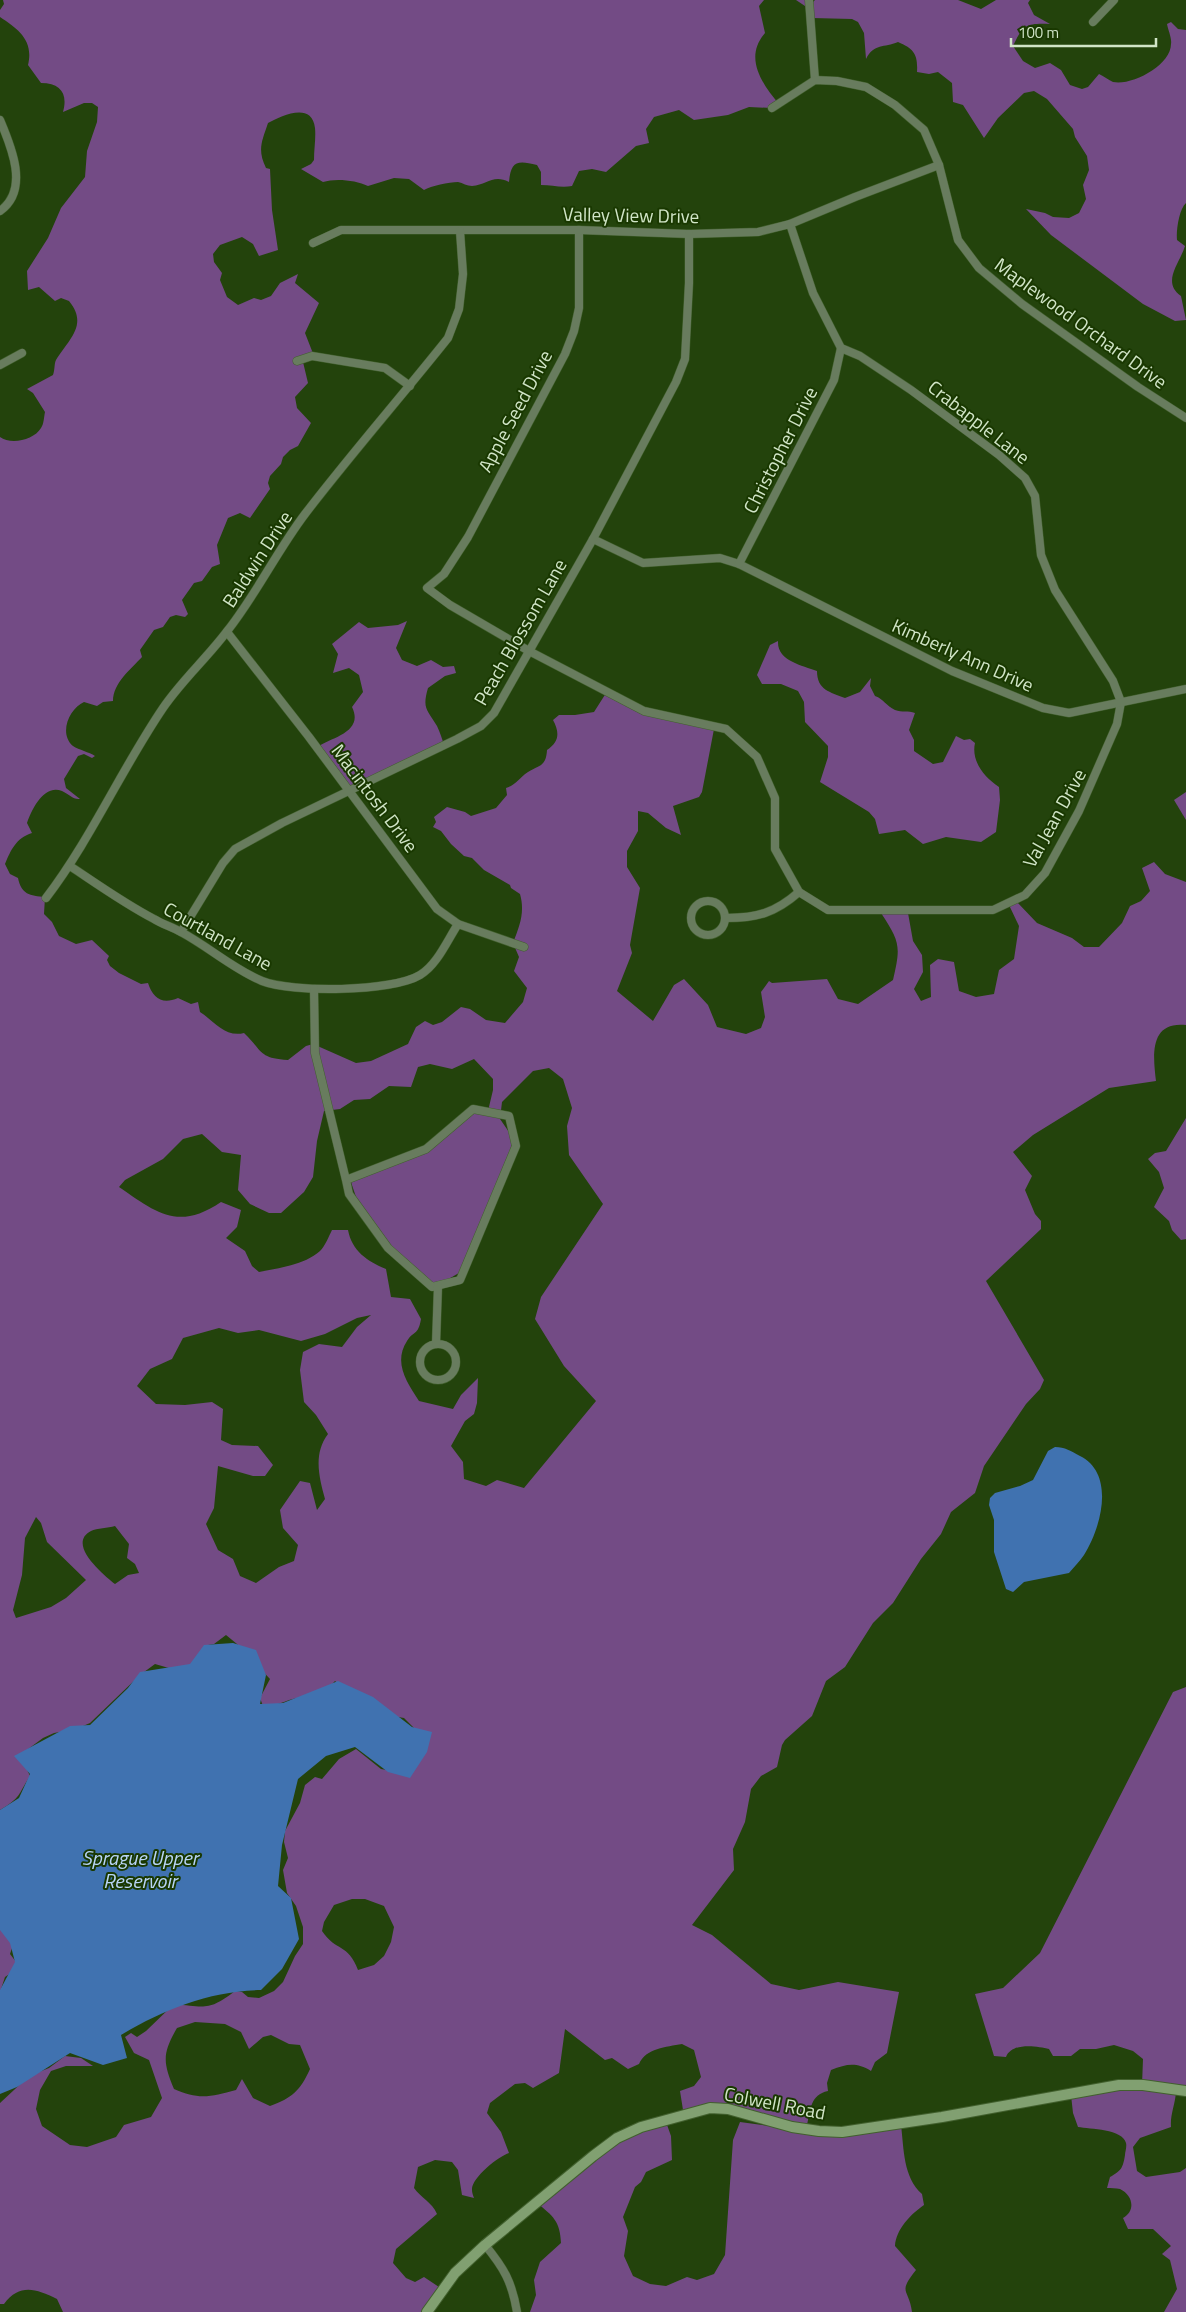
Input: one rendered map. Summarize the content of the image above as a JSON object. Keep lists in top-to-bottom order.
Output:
{
  "streets": {
    "street": [
      "Valley View Drive",
      "Maplewood Orchard Drive",
      "Apple Seed Drive",
      "Crabapple Lane",
      "Christopher Drive",
      "Baldwin Drive",
      "Peach Blossom Lane",
      "Kimberly Ann Drive",
      "Macintosh Drive",
      "Val Jean Drive",
      "Courtland Lane",
      "Colwell Road"
    ]
  },
  "crossings": [
    ["Valley View Drive", "Maplewood Orchard Drive"],
    ["Valley View Drive", "Apple Seed Drive"],
    ["Valley View Drive", "Baldwin Drive"],
    ["Valley View Drive", "Peach Blossom Lane"],
    ["Apple Seed Drive", "Val Jean Drive"],
    ["Crabapple Lane", "Christopher Drive"],
    ["Crabapple Lane", "Kimberly Ann Drive"],
    ["Crabapple Lane", "Val Jean Drive"],
    ["Christopher Drive", "Kimberly Ann Drive"],
    ["Baldwin Drive", "Macintosh Drive"],
    ["Baldwin Drive", "Courtland Lane"],
    ["Peach Blossom Lane", "Kimberly Ann Drive"],
    ["Peach Blossom Lane", "Macintosh Drive"],
    ["Peach Blossom Lane", "Val Jean Drive"],
    ["Peach Blossom Lane", "Courtland Lane"],
    ["Kimberly Ann Drive", "Val Jean Drive"],
    ["Macintosh Drive", "Courtland Lane"]
  ],
  "water": ["Sprague Upper Reservoir"],
  "scale_bar": "100 m"
}
